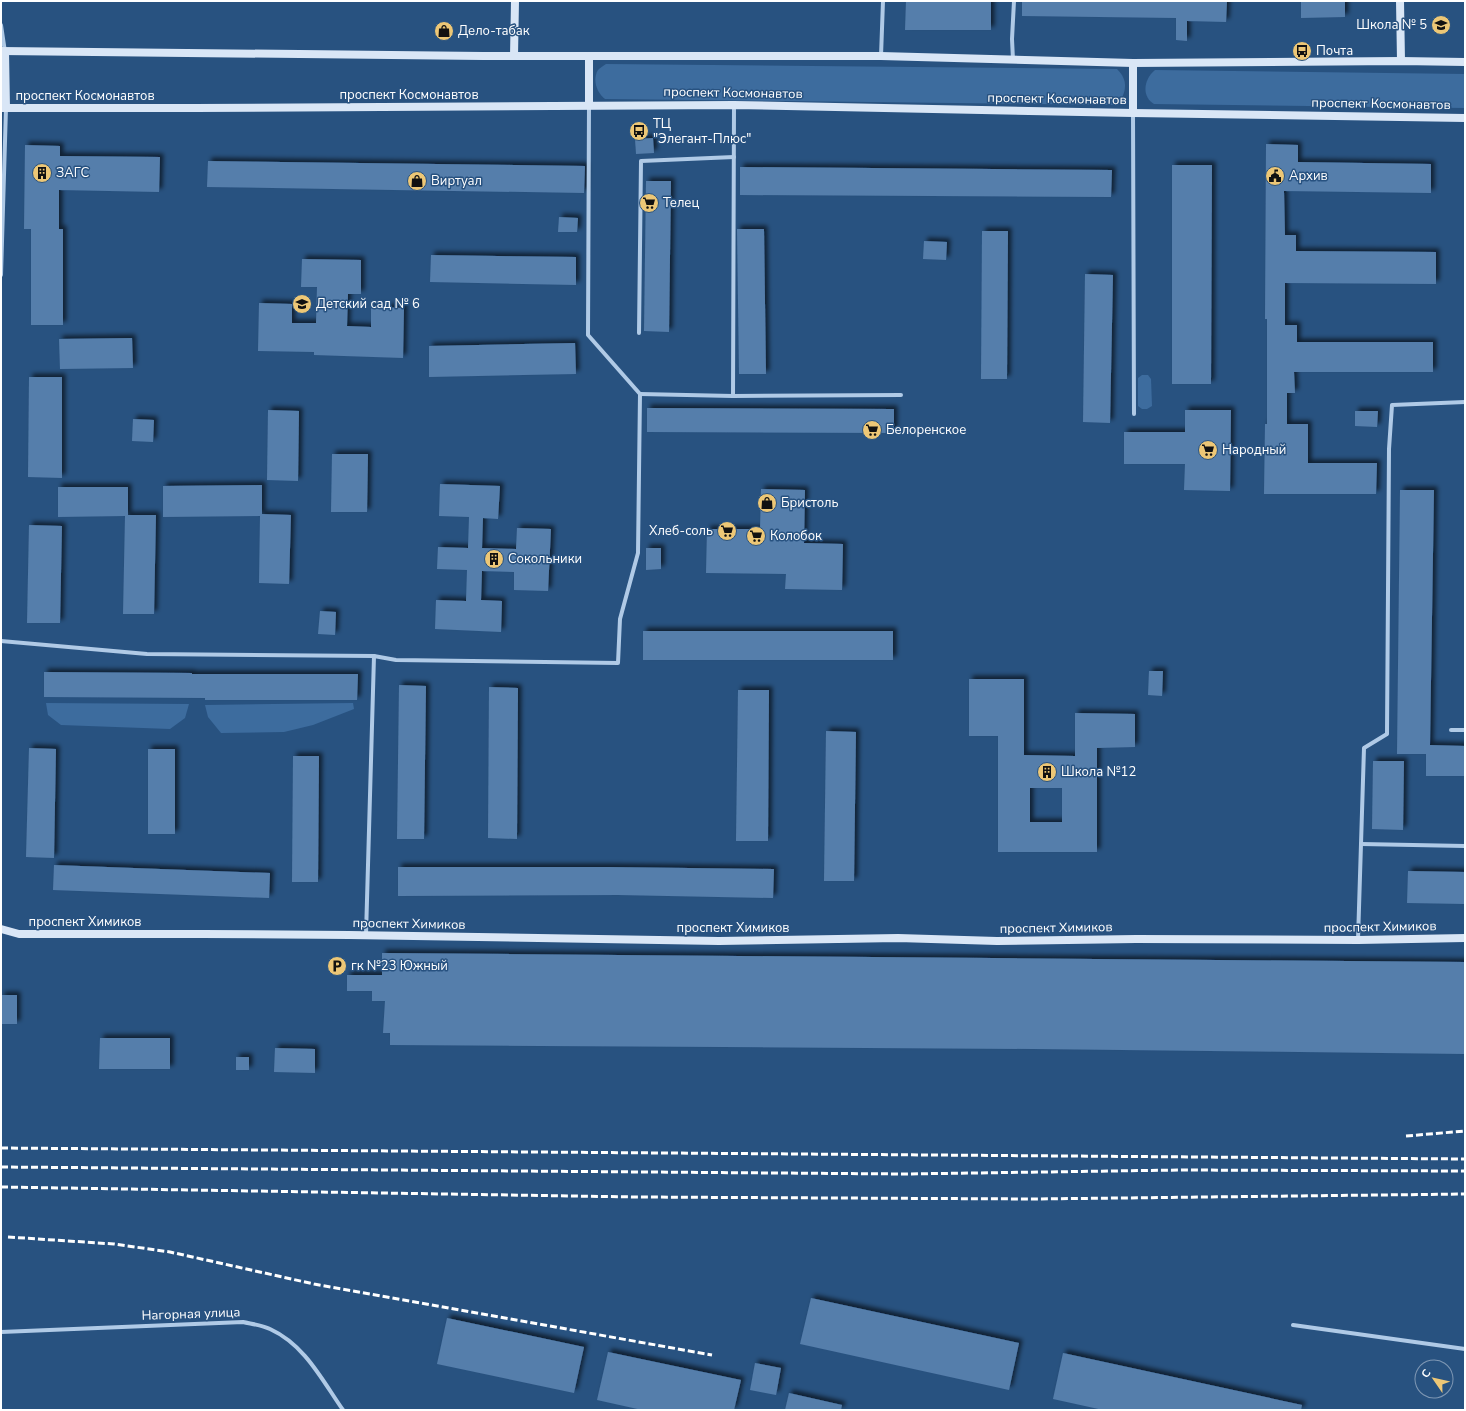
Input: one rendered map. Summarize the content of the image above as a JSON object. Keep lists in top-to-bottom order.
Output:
{
  "streets": {
    "main road": ["проспект Космонавтов", "проспект Химиков"],
    "street": ["Нагорная улица"]
  },
  "places": {
    "school or university": ["Школа № 5", "Детский сад № 6"],
    "shop": ["Дело-табак", "Виртуал", "Бристоль"],
    "bus stop": ["Почта", "ТЦ \"Элегант-Плюс\""],
    "building": ["ЗАГС", "Сокольники", "Школа №12"],
    "public building": ["Архив"],
    "supermarket": [
      "Телец",
      "Белоренское",
      "Народный",
      "Хлеб-соль",
      "Колобок"
    ],
    "parking": ["гк №23 Южный"]
  },
  "north": "top left"
}
